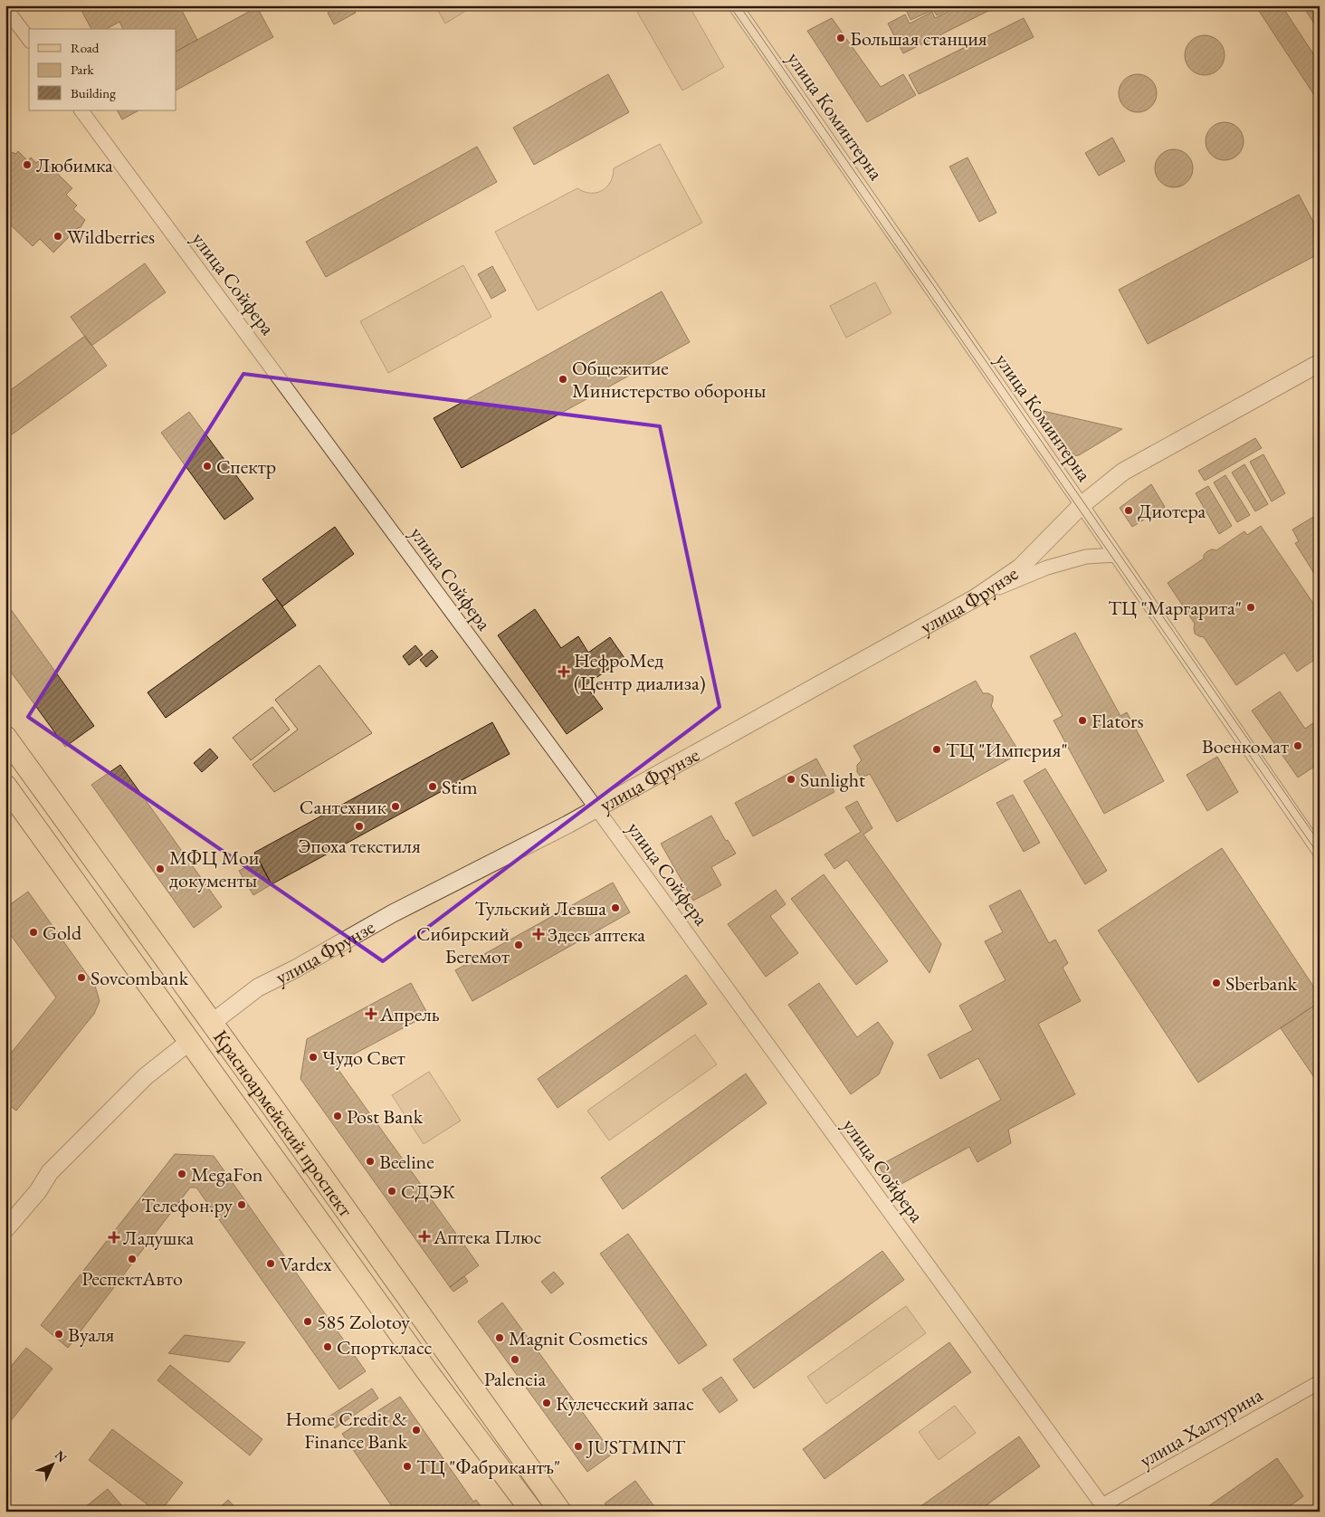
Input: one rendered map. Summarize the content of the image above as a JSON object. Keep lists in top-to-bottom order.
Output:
{
  "streets": {
    "main road": ["улица Фрунзе", "Красноармейский проспект"],
    "street": ["улица Коминтерна", "улица Сойфера", "улица Халтурина"]
  },
  "crossings": [
    ["улица Коминтерна", "улица Фрунзе"],
    ["улица Сойфера", "улица Фрунзе"],
    ["улица Сойфера", "улица Халтурина"],
    ["улица Фрунзе", "Красноармейский проспект"]
  ],
  "places": {
    "other": [
      "Большая станция",
      "Любимка",
      "Wildberries",
      "Общежитие Министерство обороны",
      "Спектр",
      "Диотера",
      "ТЦ \"Маргарита\"",
      "Flators",
      "Военкомат",
      "ТЦ \"Империя\"",
      "Sunlight",
      "Stim",
      "Сантехник",
      "Эпоха текстиля",
      "МФЦ Мои документы",
      "Тульский Левша",
      "Gold",
      "Сибирский Бегемот",
      "Sovcombank",
      "Sberbank",
      "Чудо Cвет",
      "Post Bank",
      "Beeline",
      "MegaFon",
      "СДЭК",
      "Телефон.ру",
      "РеспектАвто",
      "Vardex",
      "585 Zolotoy",
      "Вуаля",
      "Magnit Cosmetics",
      "Спорткласс",
      "Palencia",
      "Кулеческий запас",
      "Home Credit & Finance Bank",
      "JUSTMINT",
      "ТЦ \"Фабрикантъ\""
    ],
    "health": [
      "НефроМед (Центр диализа)",
      "Здесь аптека",
      "Апрель",
      "Аптека Плюс",
      "Ладушка"
    ]
  },
  "legend": ["Road", "Park", "Building"],
  "north": "top right"
}
